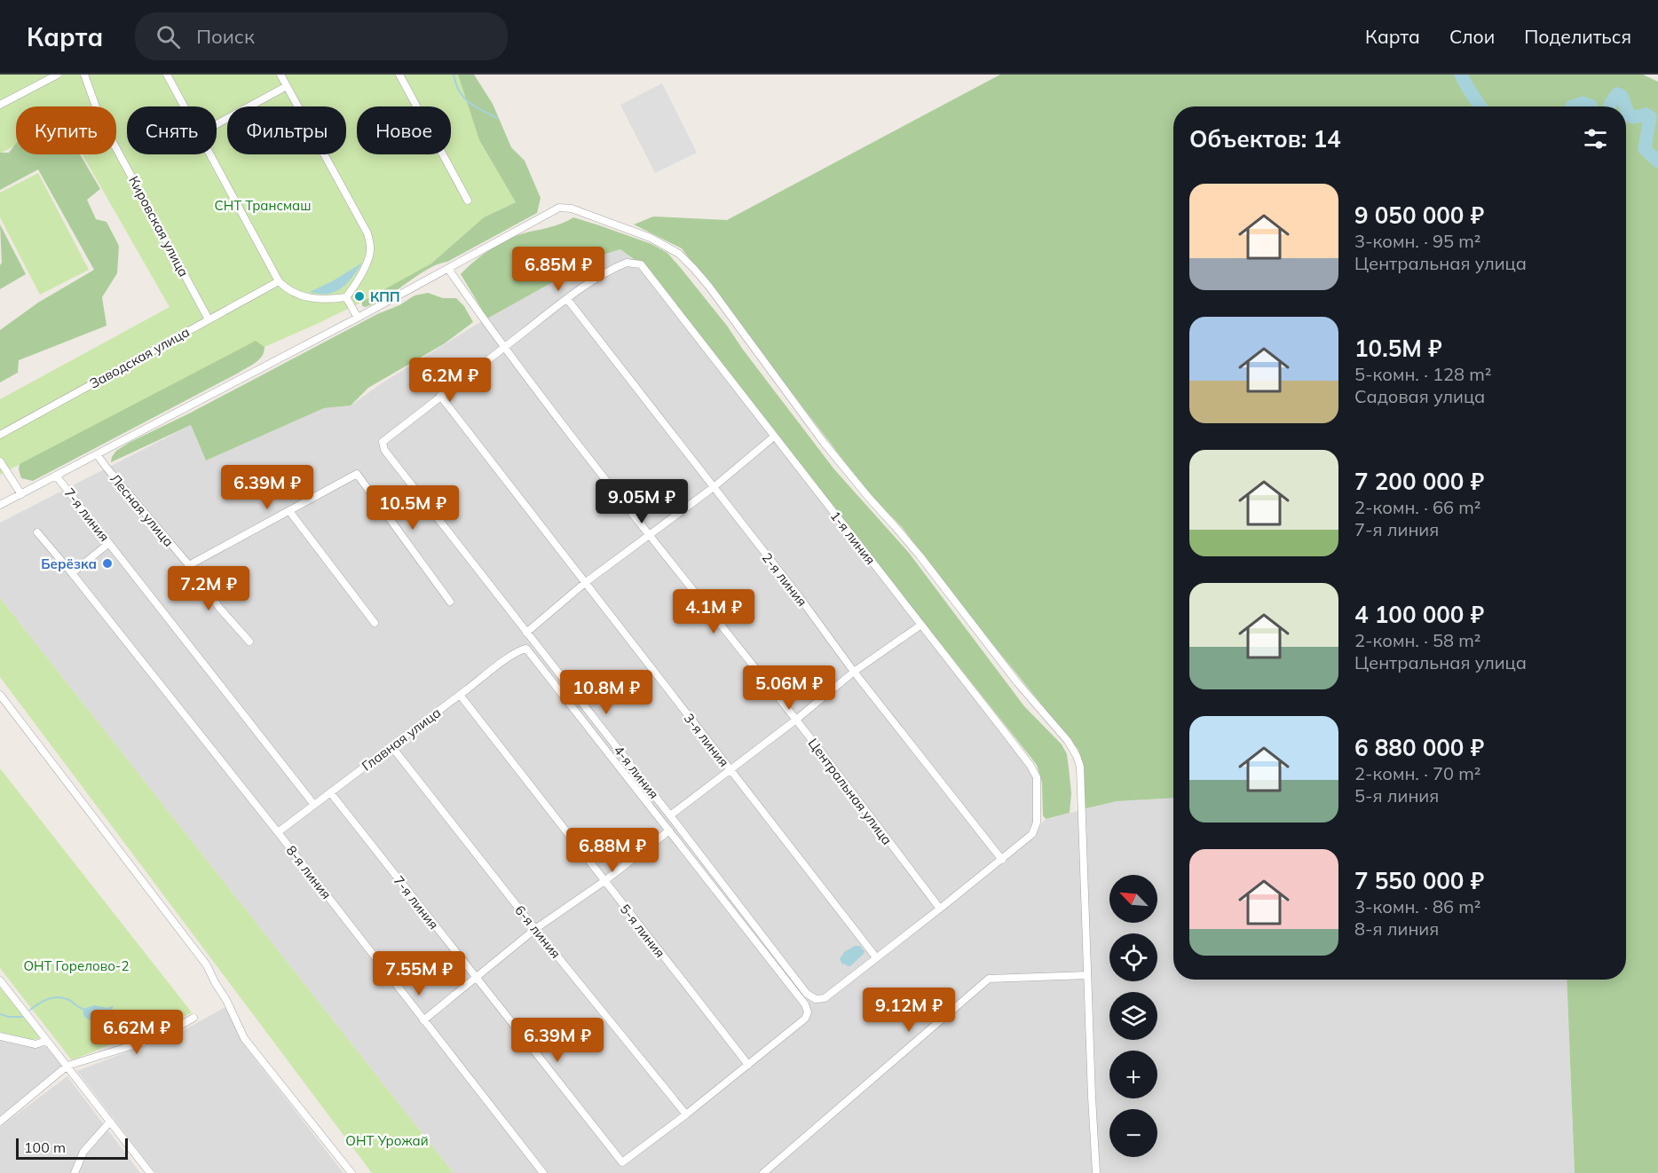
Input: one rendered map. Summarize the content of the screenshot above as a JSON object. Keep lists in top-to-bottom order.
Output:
{
  "streets": {
    "street": [
      "Кировская улица",
      "Заводская улица",
      "Лесная улица",
      "7-я линия",
      "1-я линия",
      "2-я линия",
      "Главная улица",
      "3-я линия",
      "4-я линия",
      "Центральная улица",
      "8-я линия",
      "5-я линия",
      "6-я линия"
    ]
  },
  "crossings": [
    ["Кировская улица", "Заводская улица"],
    ["7-я линия", "Главная улица"],
    ["7-я линия", "6-я линия"],
    ["1-я линия", "2-я линия"],
    ["Главная улица", "8-я линия"],
    ["Главная улица", "5-я линия"],
    ["Главная улица", "6-я линия"],
    ["3-я линия", "4-я линия"]
  ],
  "parks": ["СНТ Трансмаш", "ОНТ Горелово-2", "ОНТ Урожай"],
  "places": ["КПП", "Берёзка"],
  "scale_bar": "100 m",
  "north": "top left",
  "page": {
    "header": "Карта",
    "search": "Поиск",
    "nav": ["Карта", "Слои", "Поделиться"],
    "chip": [
      "Купить",
      "Снять",
      "Фильтры",
      "Новое"
    ],
    "heading": "Объектов: 14",
    "list": [
      {
        "name": "9 050 000 ₽",
        "note": "3-комн. · 95 m² · Центральная улица"
      },
      {
        "name": "10.5M ₽",
        "note": "5-комн. · 128 m² · Садовая улица"
      },
      {
        "name": "7 200 000 ₽",
        "note": "2-комн. · 66 m² · 7-я линия"
      },
      {
        "name": "4 100 000 ₽",
        "note": "2-комн. · 58 m² · Центральная улица"
      },
      {
        "name": "6 880 000 ₽",
        "note": "2-комн. · 70 m² · 5-я линия"
      },
      {
        "name": "7 550 000 ₽",
        "note": "3-комн. · 86 m² · 8-я линия"
      }
    ],
    "price": [
      "6.85M ₽",
      "6.2M ₽",
      "6.39M ₽",
      "9.05M ₽",
      "10.5M ₽",
      "7.2M ₽",
      "4.1M ₽",
      "5.06M ₽",
      "10.8M ₽",
      "6.88M ₽",
      "7.55M ₽",
      "9.12M ₽",
      "6.62M ₽",
      "6.39M ₽"
    ],
    "map_buttons": ["+", "−"],
    "scale": "100 m"
  }
}
